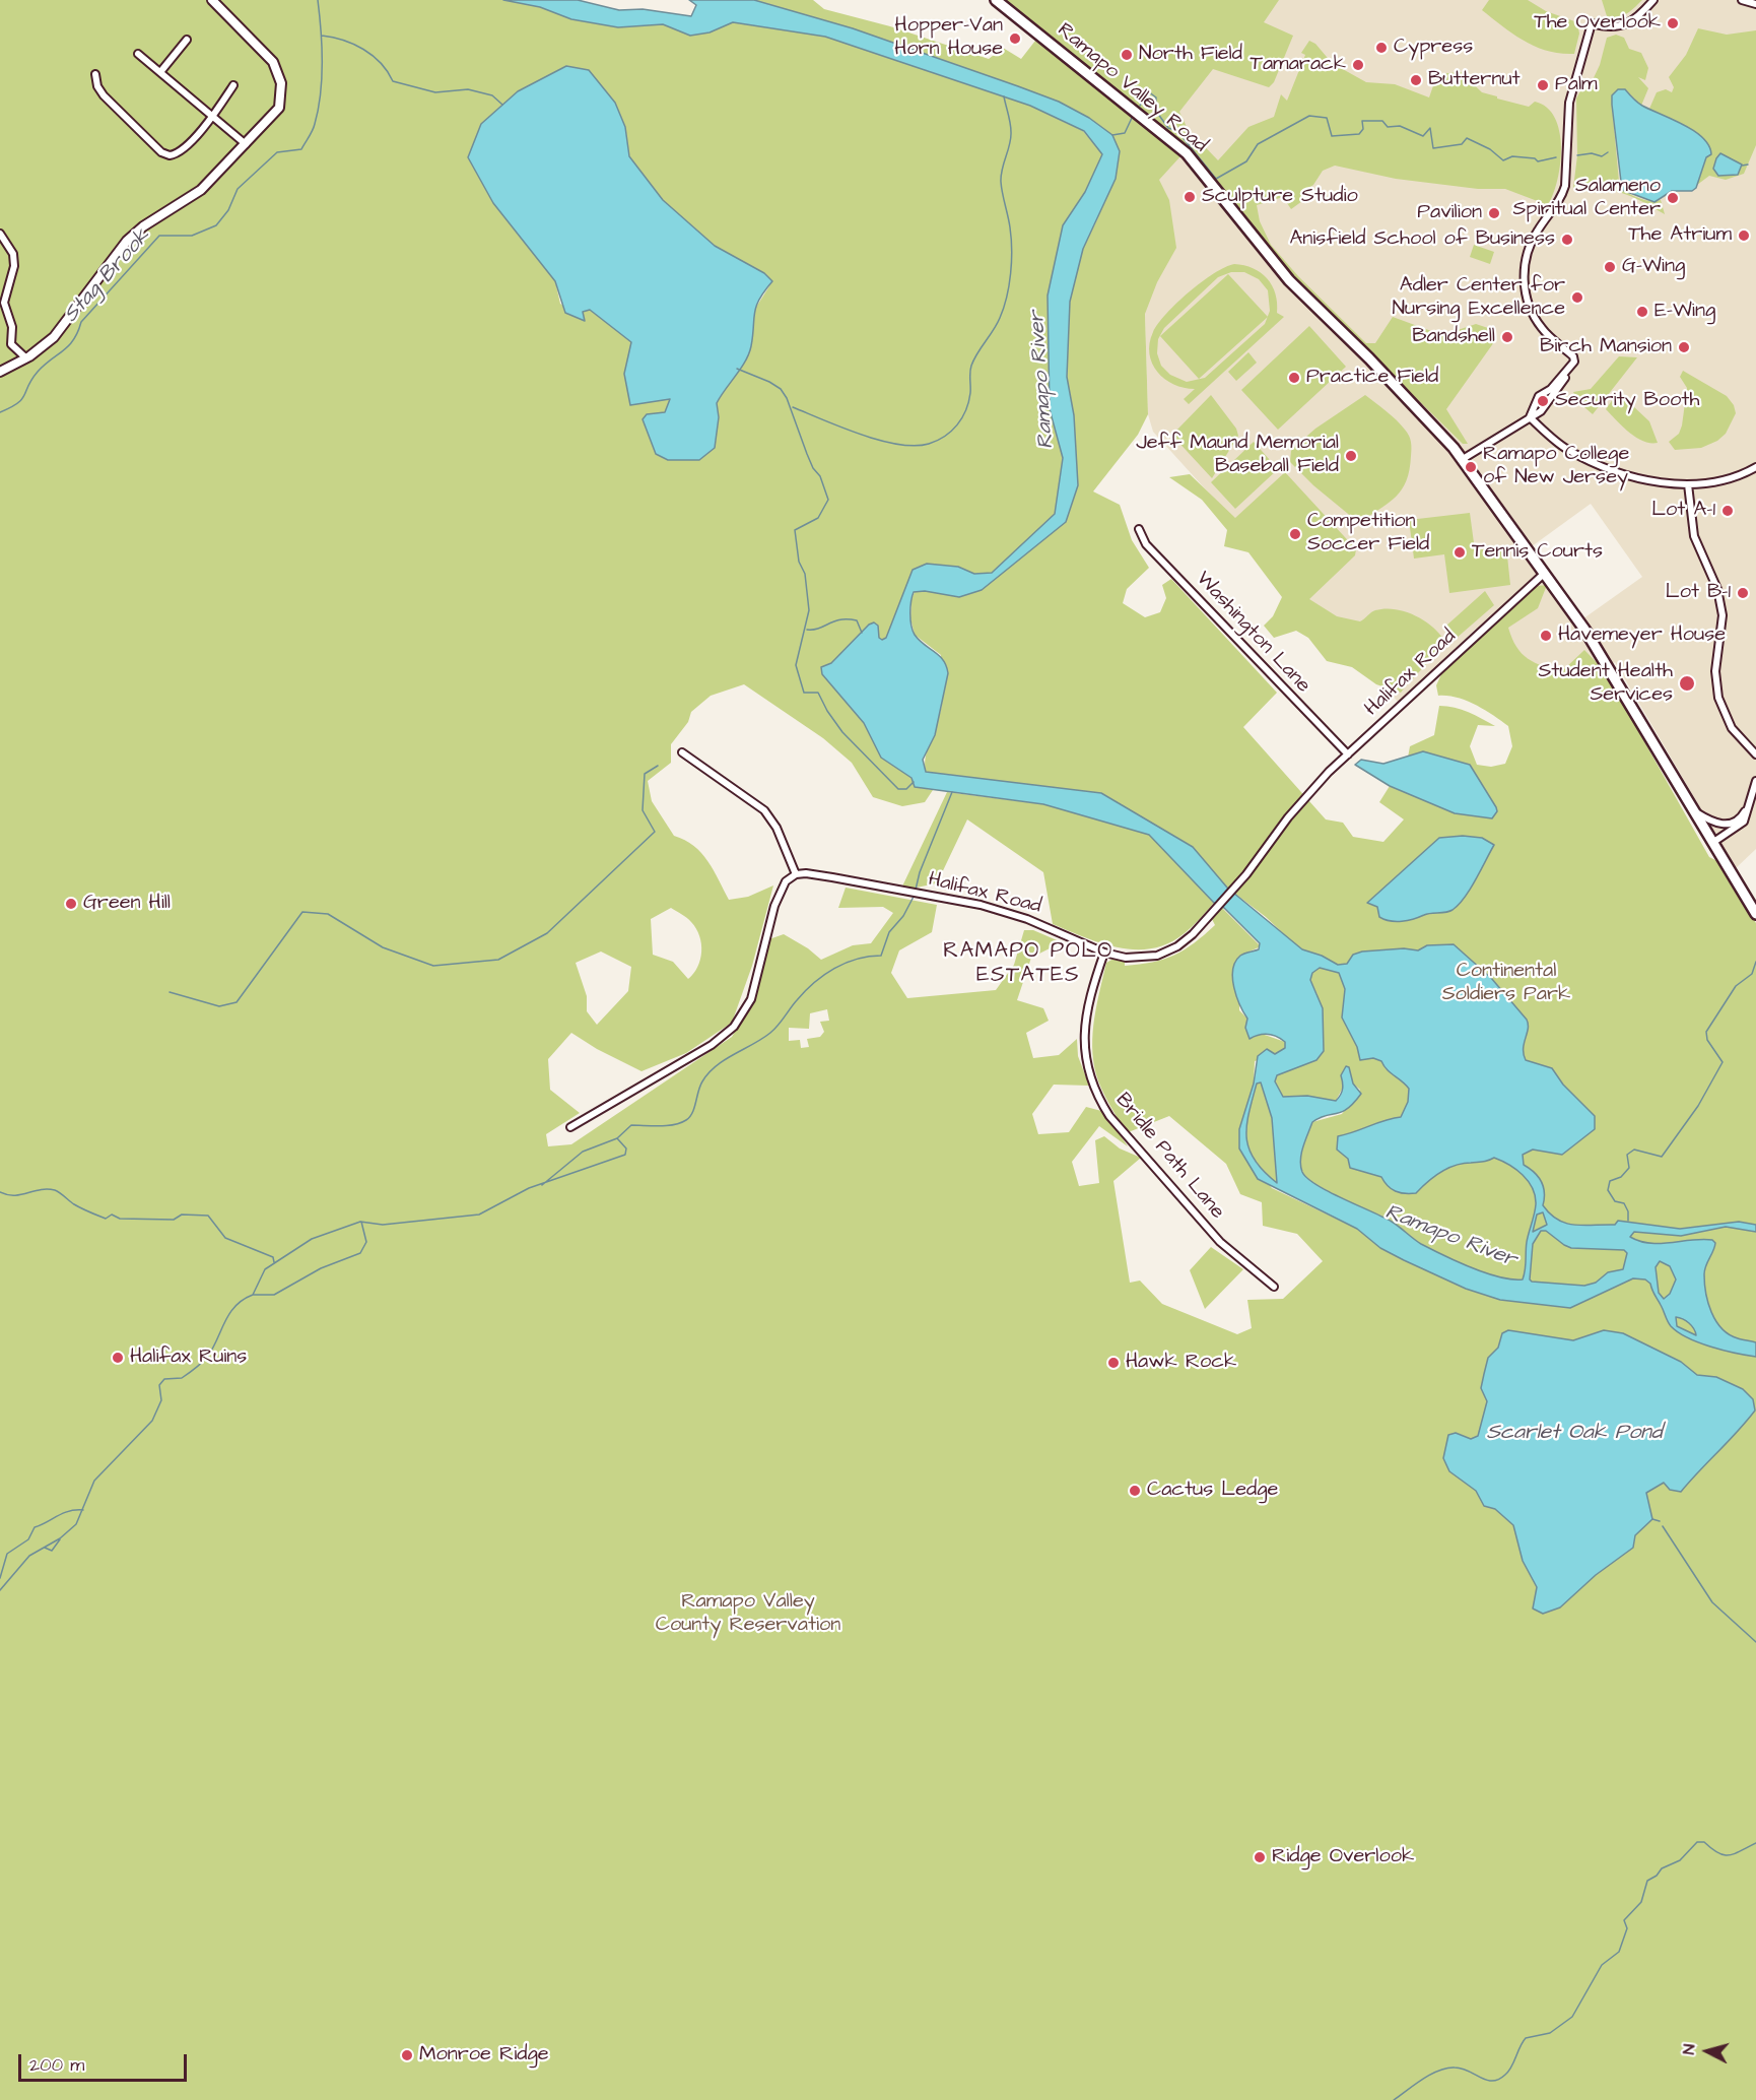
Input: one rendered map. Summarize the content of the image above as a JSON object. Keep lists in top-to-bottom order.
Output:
{
  "streets": {
    "main road": ["Ramapo Valley Road"],
    "street": ["Washington Lane", "Halifax Road", "Bridle Path Lane"]
  },
  "crossings": [
    ["Ramapo Valley Road", "Halifax Road"],
    ["Washington Lane", "Halifax Road"],
    ["Halifax Road", "Bridle Path Lane"]
  ],
  "districts": ["RAMAPO POLO ESTATES"],
  "water": ["Stag Brook", "Ramapo River", "Scarlet Oak Pond"],
  "parks": ["Continental Soldiers Park", "Ramapo Valley County Reservation"],
  "places": [
    "The Overlook",
    "Hopper–Van Horn House",
    "Cypress",
    "North Field",
    "Tamarack",
    "Butternut",
    "Palm",
    "Sculpture Studio",
    "Salameno Spiritual Center",
    "Pavilion",
    "The Atrium",
    "Anisfield School of Business",
    "G-Wing",
    "Adler Center for Nursing Excellence",
    "E-Wing",
    "Bandshell",
    "Birch Mansion",
    "Practice Field",
    "Security Booth",
    "Jeff Maund Memorial Baseball Field",
    "Ramapo College of New Jersey",
    "Lot A-1",
    "Competition Soccer Field",
    "Tennis Courts",
    "Lot B-1",
    "Havemeyer House",
    "Student Health Services",
    "Green Hill",
    "Halifax Ruins",
    "Hawk Rock",
    "Cactus Ledge",
    "Ridge Overlook",
    "Monroe Ridge"
  ],
  "scale_bar": "200 m",
  "north": "left"
}
